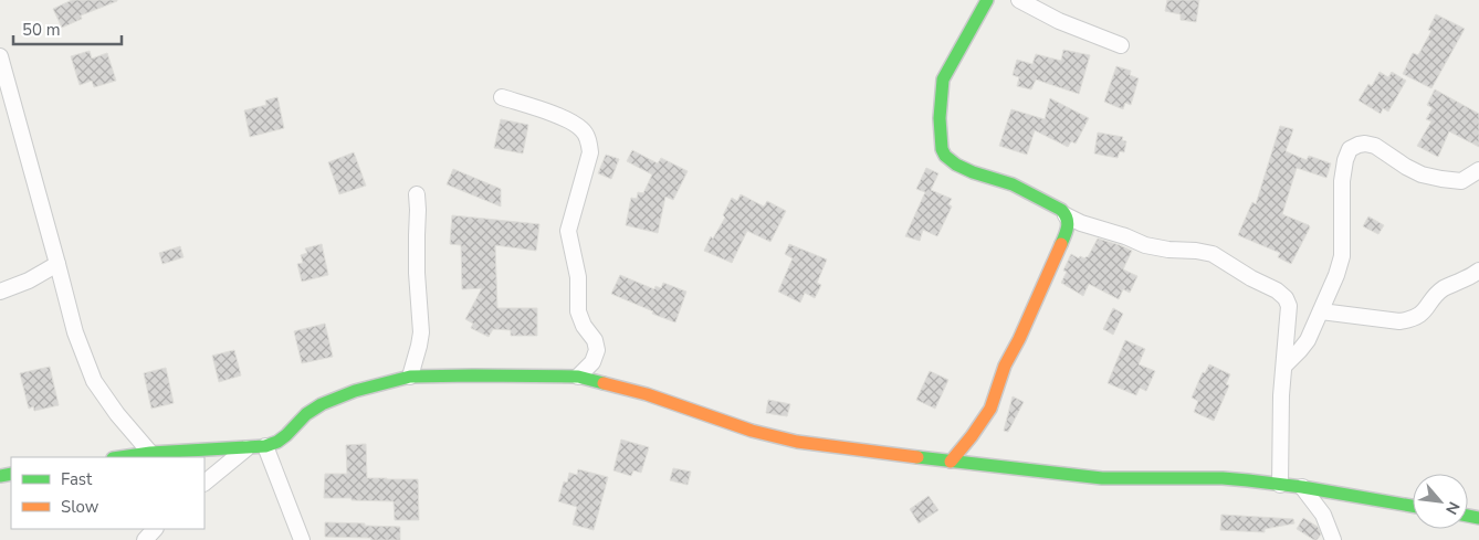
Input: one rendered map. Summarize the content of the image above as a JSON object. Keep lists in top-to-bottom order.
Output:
{
  "legend": ["Fast", "Slow"],
  "scale_bar": "50 m",
  "north": "bottom right"
}
